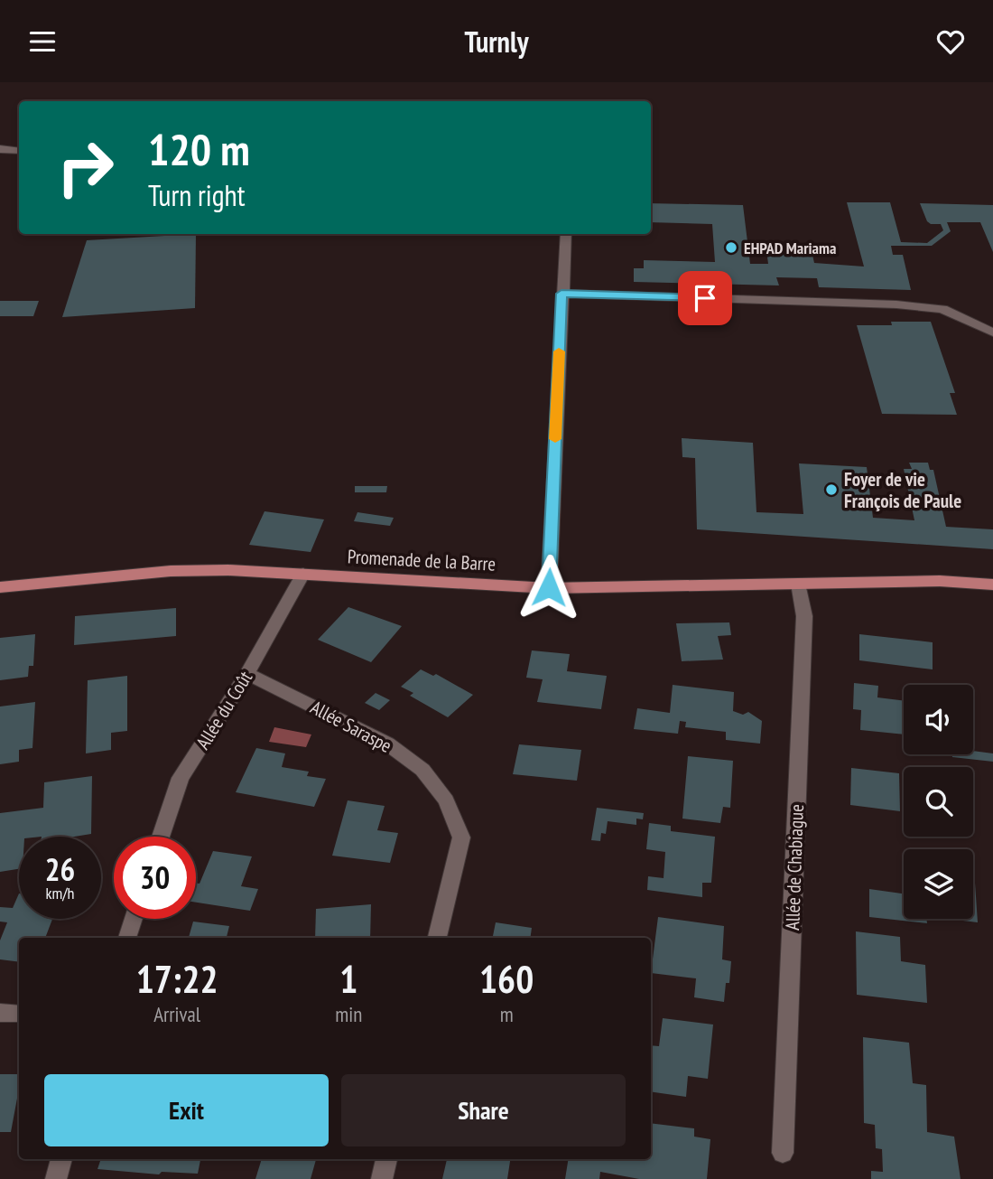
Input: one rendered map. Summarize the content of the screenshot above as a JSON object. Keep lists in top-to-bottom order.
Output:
{
  "streets": {
    "main road": ["Promenade de la Barre"],
    "street": ["Allée du Coût", "Allée Saraspe", "Allée de Chabiague"]
  },
  "crossings": [
    ["Promenade de la Barre", "Allée du Coût"],
    ["Promenade de la Barre", "Allée de Chabiague"],
    ["Allée du Coût", "Allée Saraspe"]
  ],
  "places": ["EHPAD Mariama", "Foyer de vie François de Paule"],
  "page": {
    "header": "Turnly",
    "turn": ["120 m", "Turn right"],
    "speed": "26 km/h",
    "limit": "30",
    "eta": [
      "17:22",
      "Arrival",
      "1",
      "min",
      "160",
      "m"
    ],
    "buttons": ["Exit", "Share"]
  }
}
